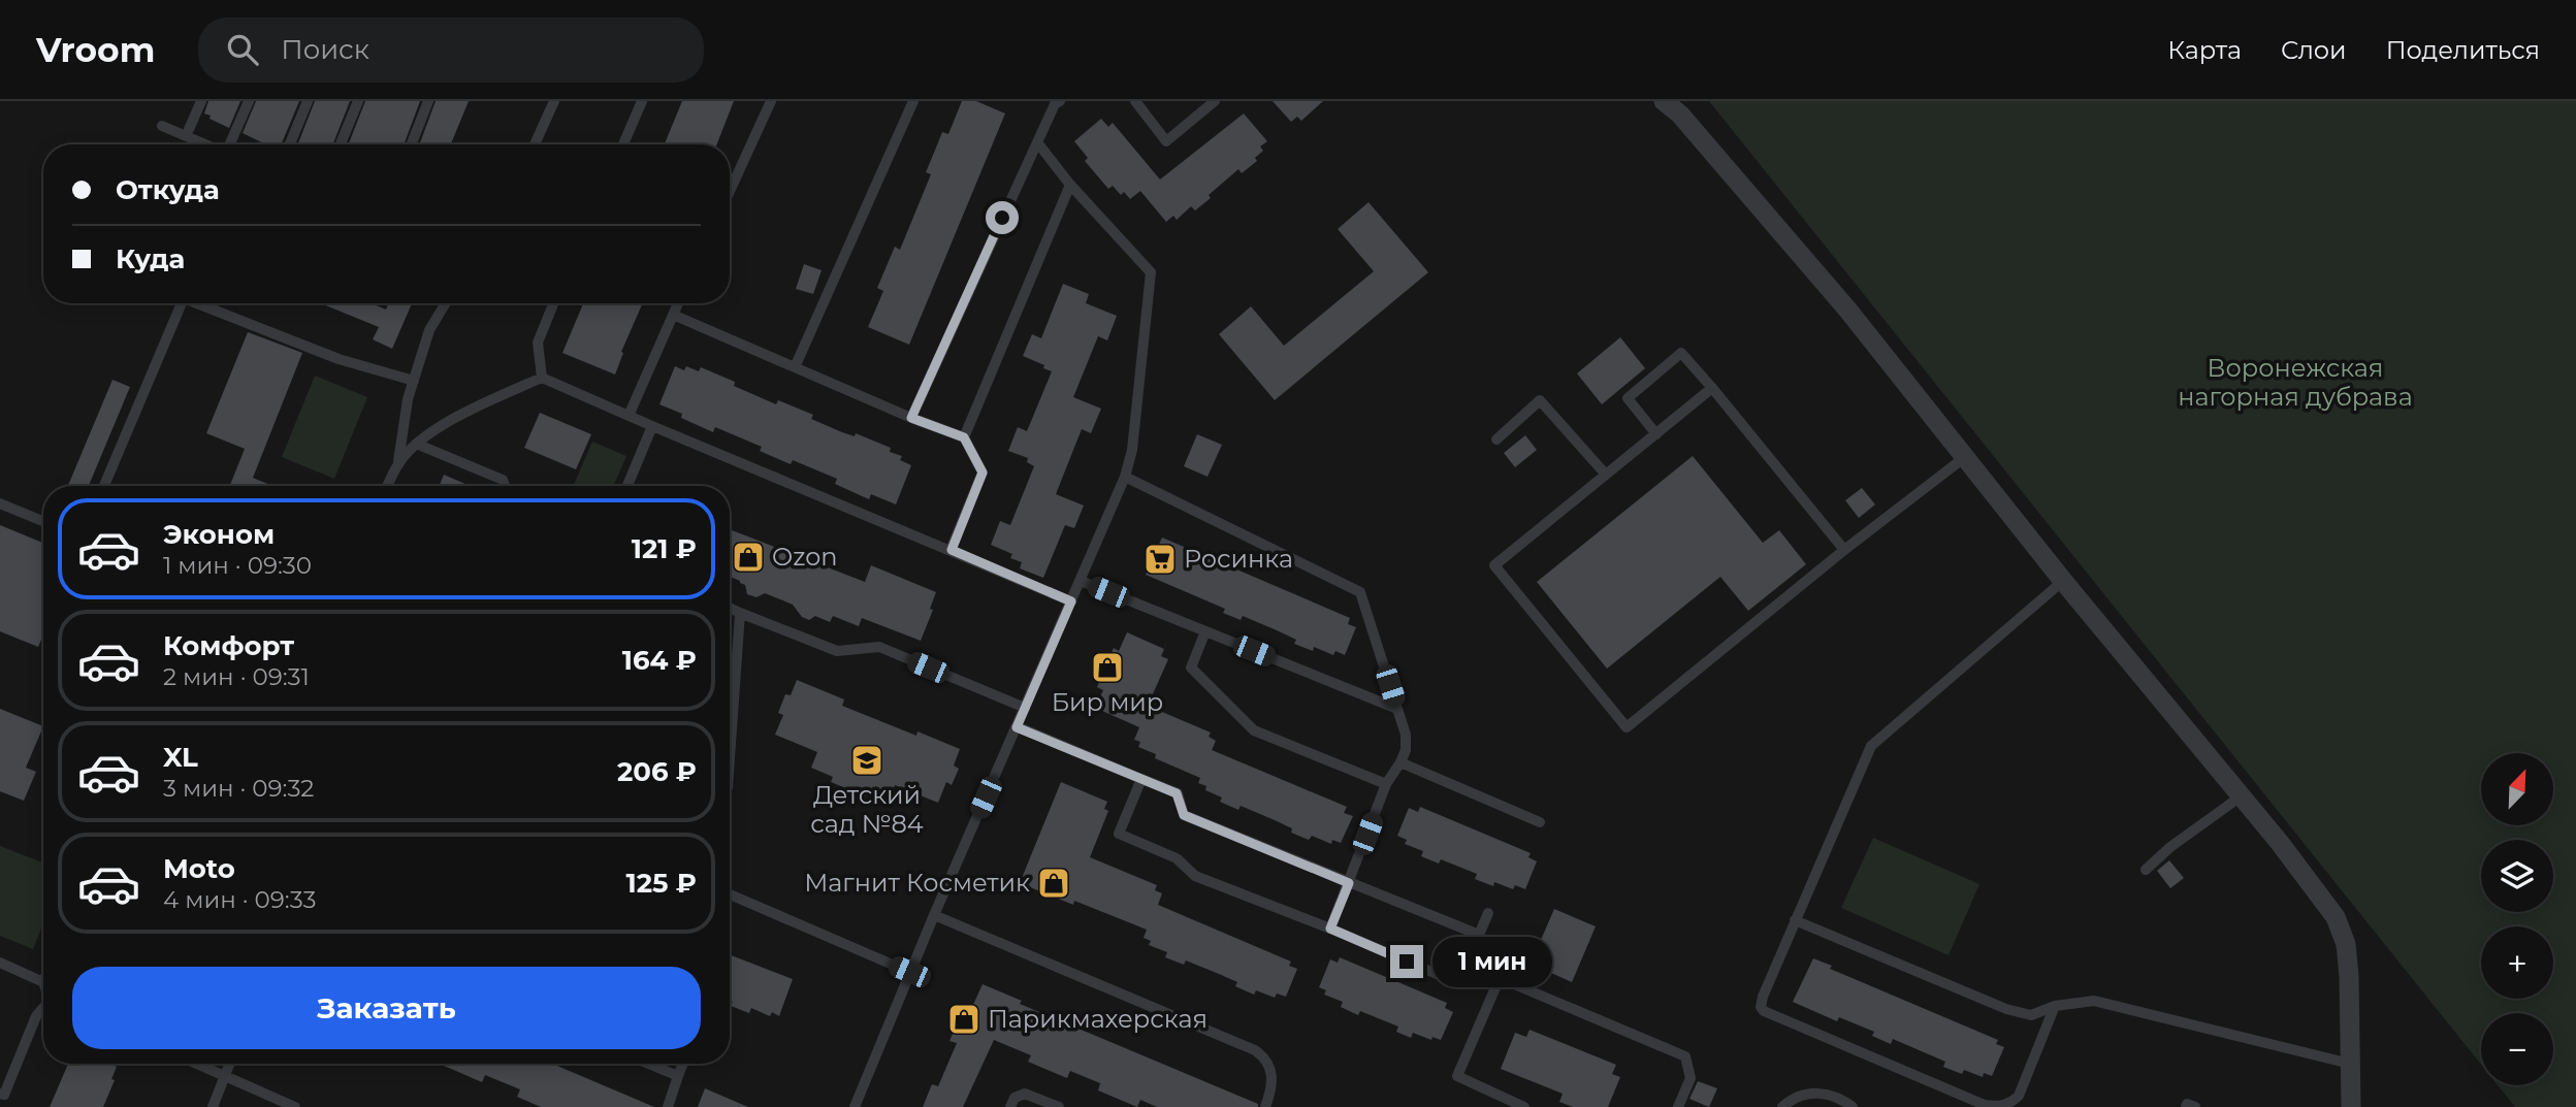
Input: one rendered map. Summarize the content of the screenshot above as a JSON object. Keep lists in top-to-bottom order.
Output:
{
  "parks": ["Воронежская нагорная дубрава"],
  "places": {
    "shop": [
      "Ozon",
      "Бир мир",
      "Магнит Косметик",
      "Парикмахерская"
    ],
    "supermarket": ["Росинка"],
    "school or university": ["Детский сад №84"]
  },
  "north": "top right",
  "page": {
    "header": "Vroom",
    "search": "Поиск",
    "nav": ["Карта", "Слои", "Поделиться"],
    "banner": ["Откуда", "Куда"],
    "list": [
      {
        "name": "Эконом",
        "note": "1 мин · 09:30",
        "value": "121 ₽"
      },
      {
        "name": "Комфорт",
        "note": "2 мин · 09:31",
        "value": "164 ₽"
      },
      {
        "name": "XL",
        "note": "3 мин · 09:32",
        "value": "206 ₽"
      },
      {
        "name": "Moto",
        "note": "4 мин · 09:33",
        "value": "125 ₽"
      }
    ],
    "map_buttons": ["+", "−"],
    "bubble": "1 мин",
    "buttons": "Заказать"
  }
}
